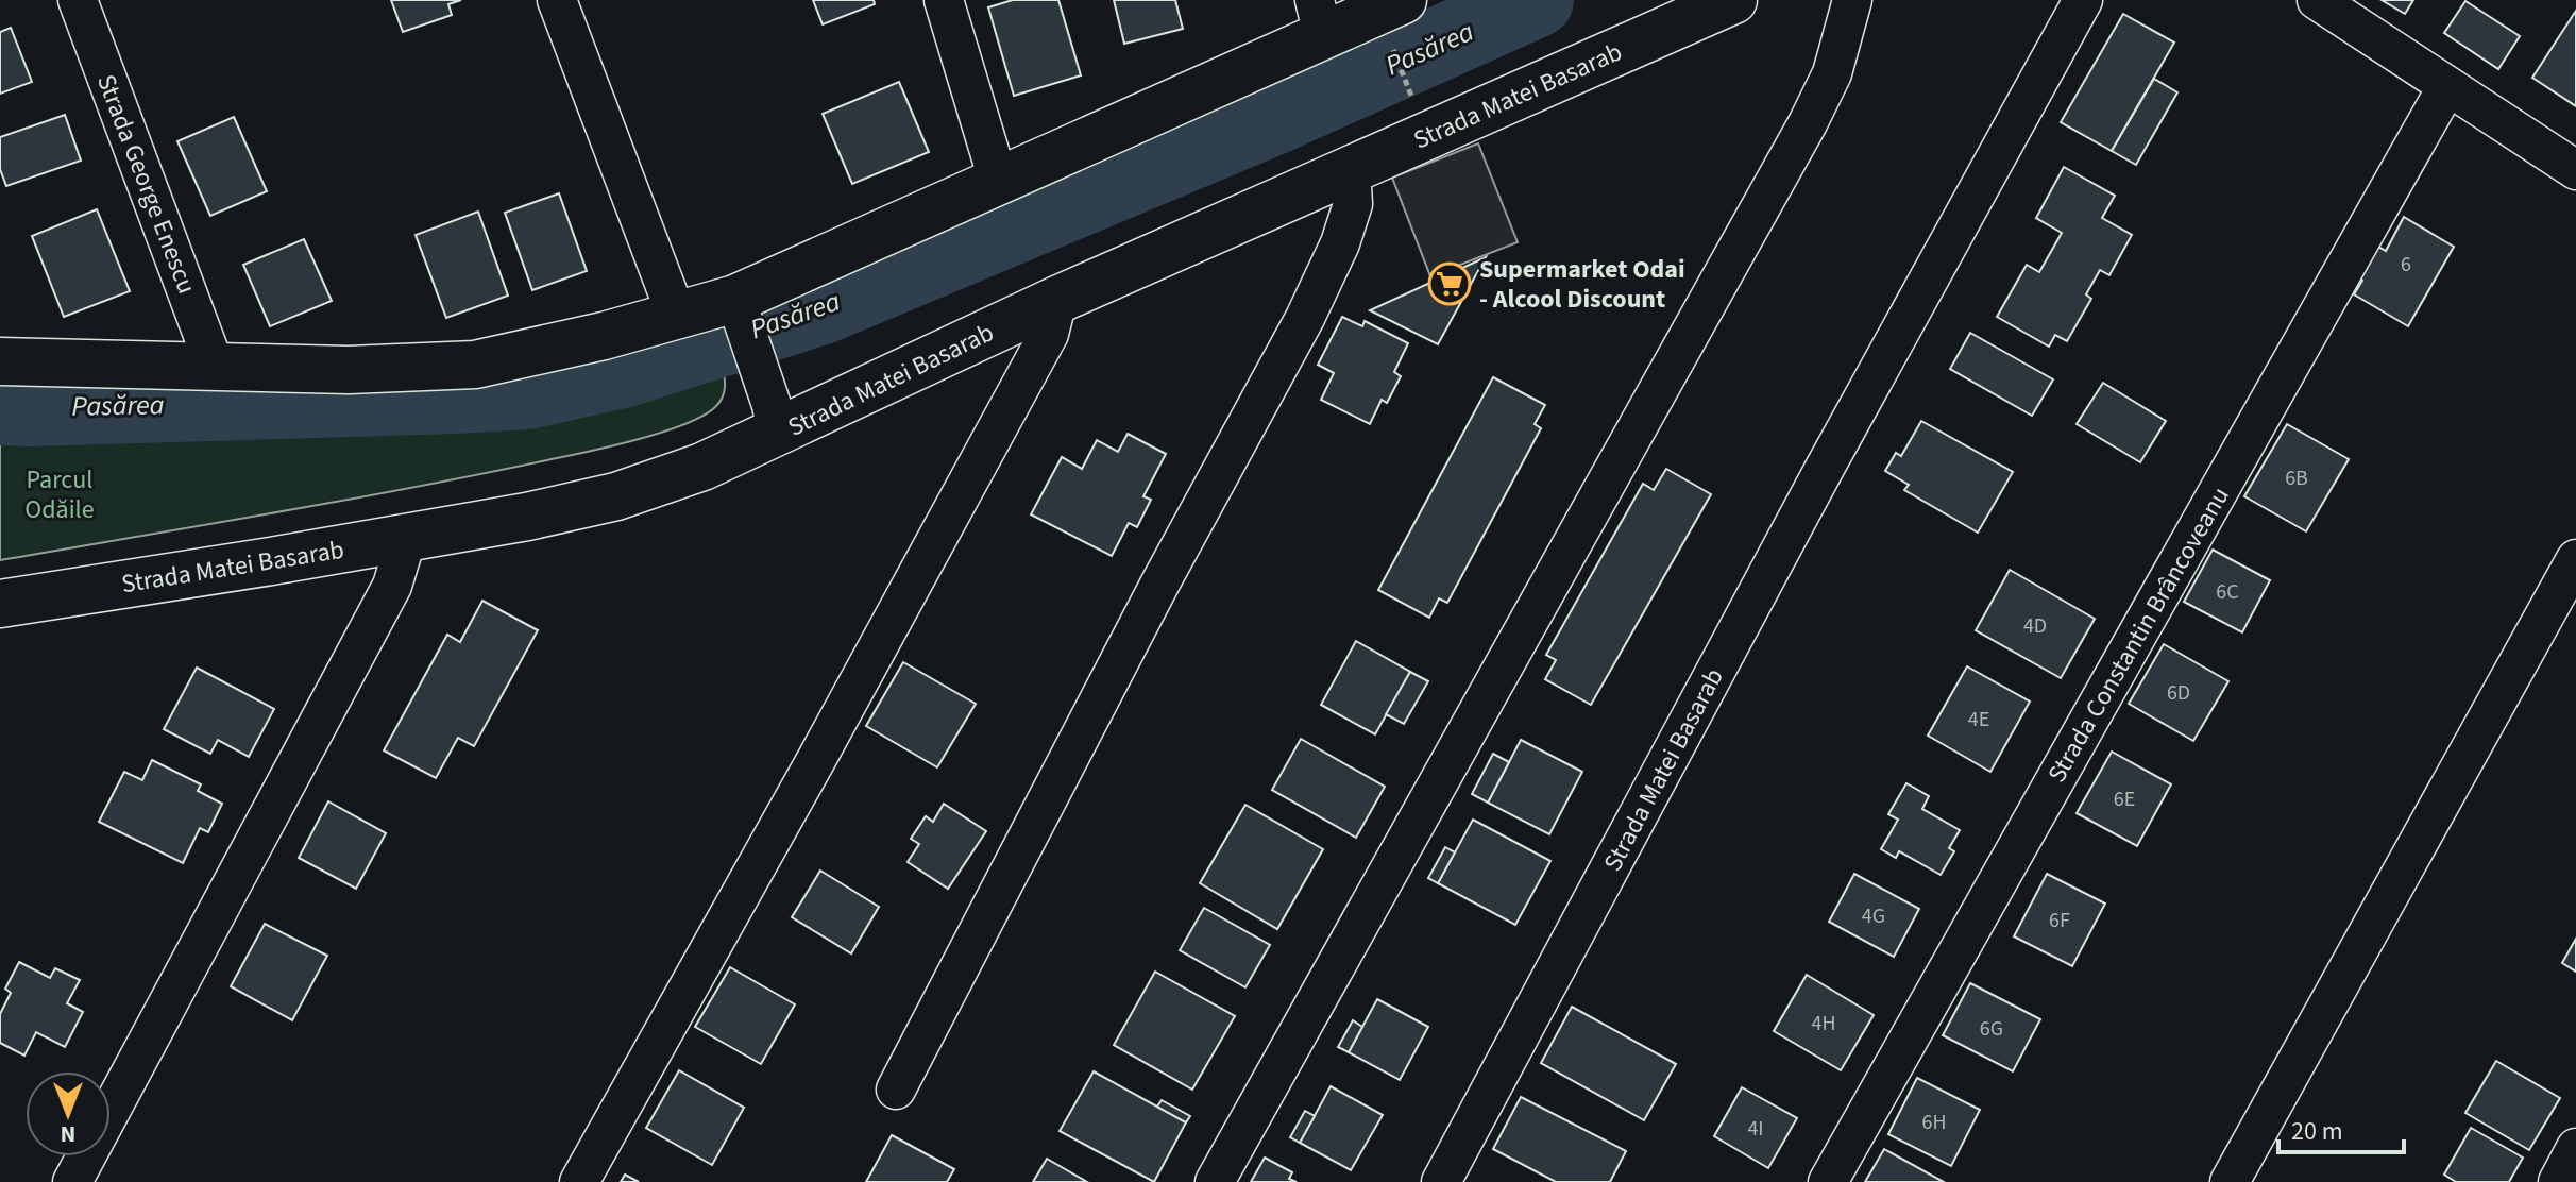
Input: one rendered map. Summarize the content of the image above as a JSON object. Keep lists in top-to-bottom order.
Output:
{
  "streets": {
    "street": ["Strada Matei Basarab", "Strada George Enescu", "Strada Constantin Brâncoveanu"]
  },
  "water": ["Pasărea"],
  "parks": ["Parcul Odăile"],
  "places": {
    "supermarket": ["Supermarket Odai - Alcool Discount"]
  },
  "house_numbers": [
    "6",
    "6B",
    "6C",
    "4D",
    "6D",
    "4E",
    "6E",
    "4G",
    "6F",
    "4H",
    "6G",
    "6H",
    "4I"
  ],
  "scale_bar": "20 m",
  "north": "bottom"
}
